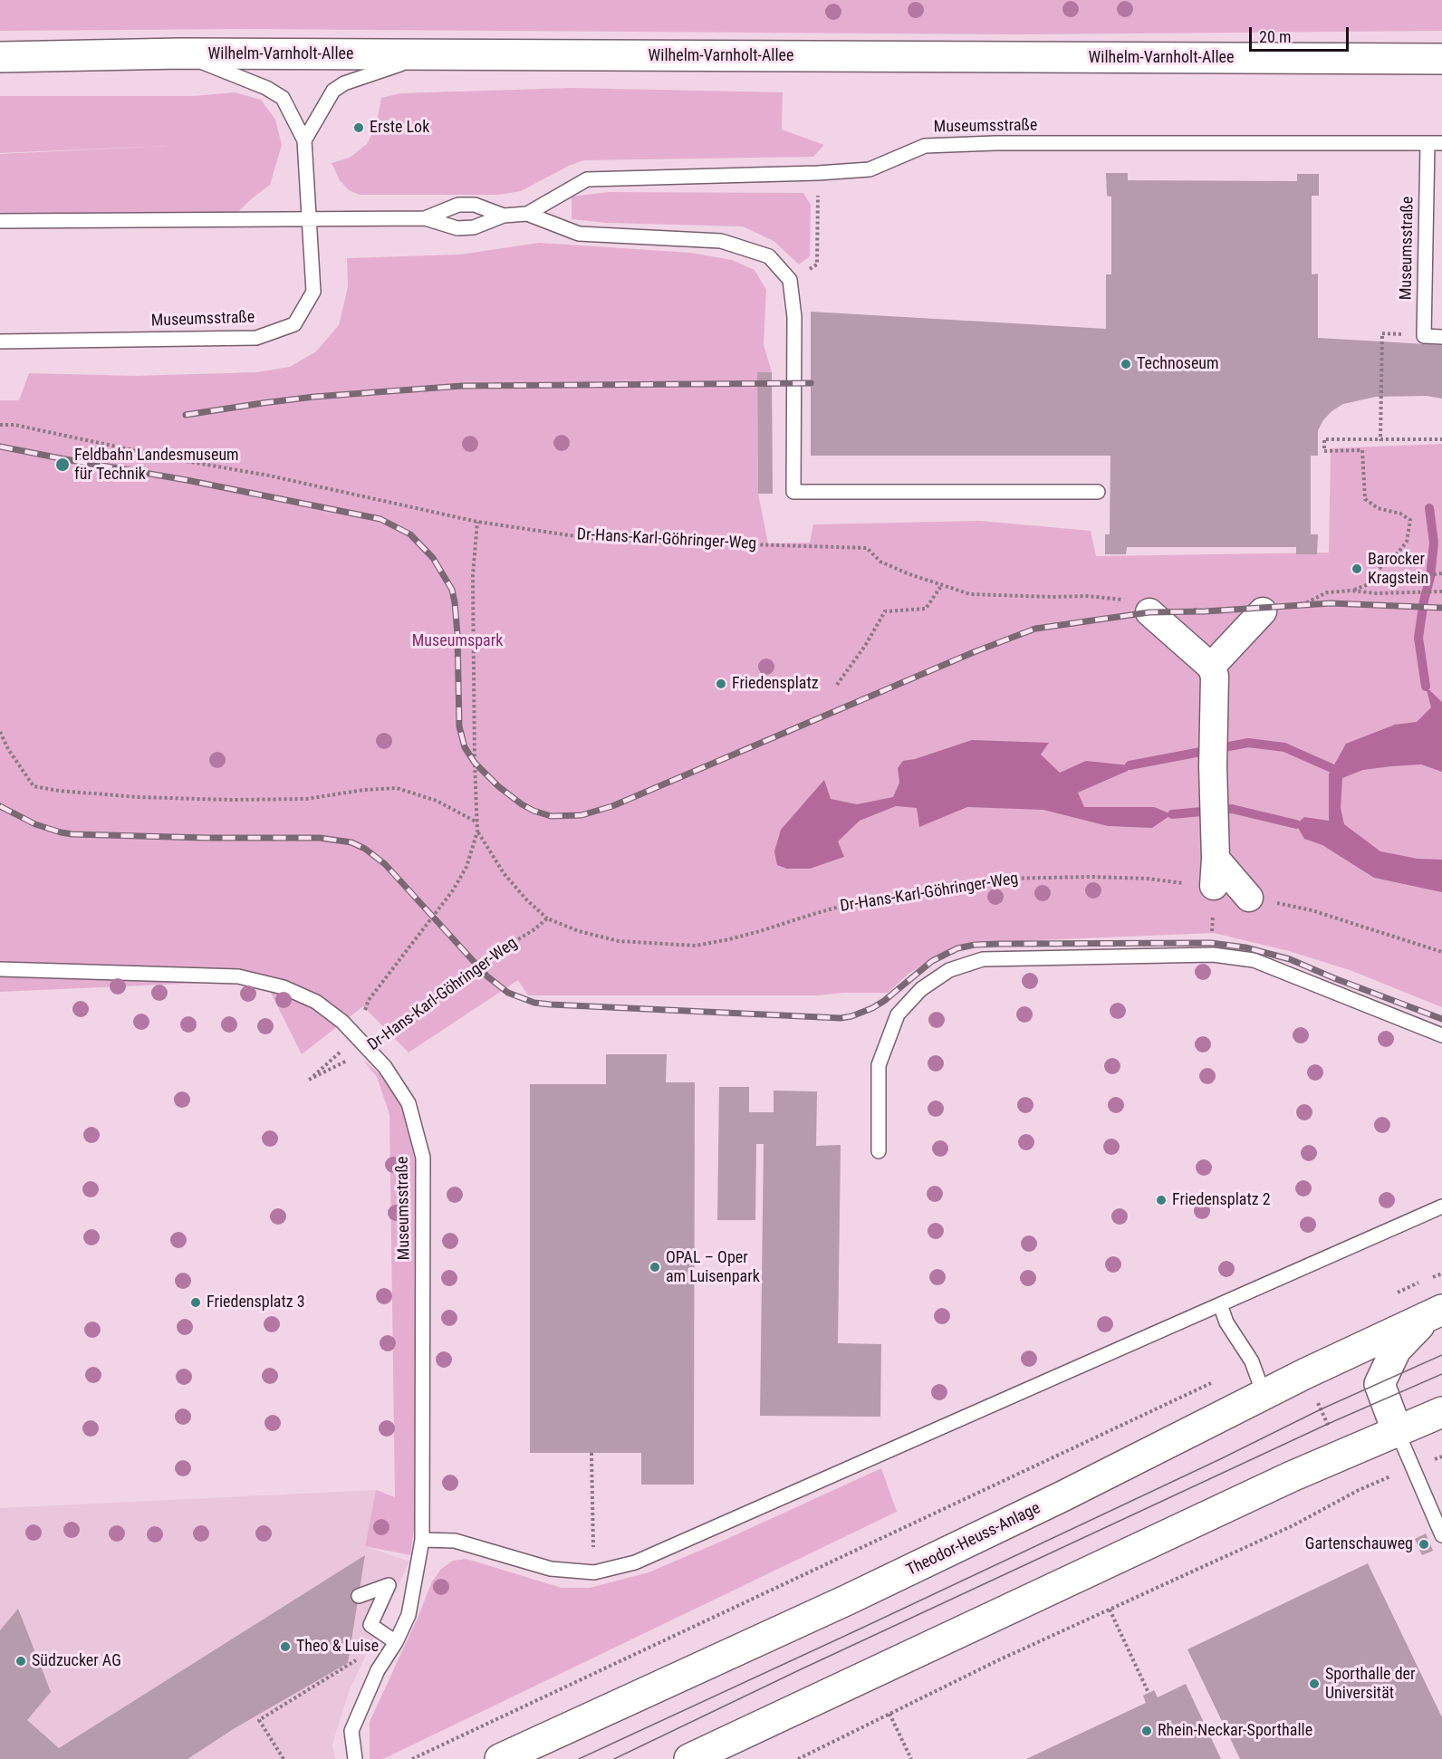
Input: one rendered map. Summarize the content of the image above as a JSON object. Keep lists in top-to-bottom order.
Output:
{
  "streets": {
    "main road": ["Wilhelm-Varnholt-Allee", "Theodor-Heuss-Anlage"],
    "lane": ["Museumsstraße"],
    "path": ["Dr-Hans-Karl-Göhringer-Weg"]
  },
  "crossings": [
    ["Wilhelm-Varnholt-Allee", "Museumsstraße"],
    ["Museumsstraße", "Dr-Hans-Karl-Göhringer-Weg"]
  ],
  "parks": ["Museumspark"],
  "places": [
    "Erste Lok",
    "Technoseum",
    "Feldbahn Landesmuseum für Technik",
    "Barocker Kragstein",
    "Friedensplatz",
    "Friedensplatz 2",
    "OPAL – Oper am Luisenpark",
    "Friedensplatz 3",
    "Gartenschauweg",
    "Theo & Luise",
    "Südzucker AG",
    "Sporthalle der Universität",
    "Rhein-Neckar-Sporthalle"
  ],
  "scale_bar": "20 m"
}
